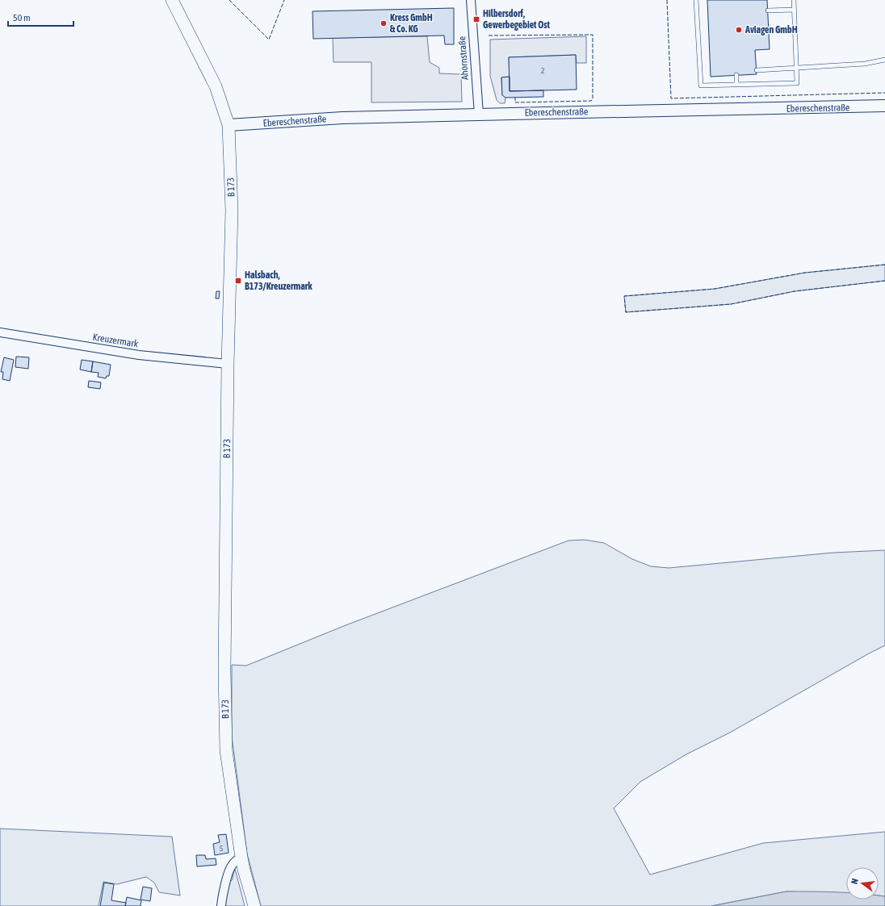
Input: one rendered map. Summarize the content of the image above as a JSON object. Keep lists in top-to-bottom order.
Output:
{
  "streets": {
    "main road": ["B 173"],
    "street": ["Ahornstraße", "Ebereschenstraße", "Kreuzermark"]
  },
  "crossings": [
    ["Ahornstraße", "Ebereschenstraße"],
    ["Ebereschenstraße", "B 173"],
    ["B 173", "Kreuzermark"]
  ],
  "places": {
    "transit": ["Hilbersdorf, Gewerbegebiet Ost", "Halsbach, B173/Kreuzermark"],
    "other": ["Kress GmbH & Co. KG", "Aviagen GmbH"]
  },
  "house_numbers": ["2", "5"],
  "scale_bar": "50 m",
  "north": "left"
}
